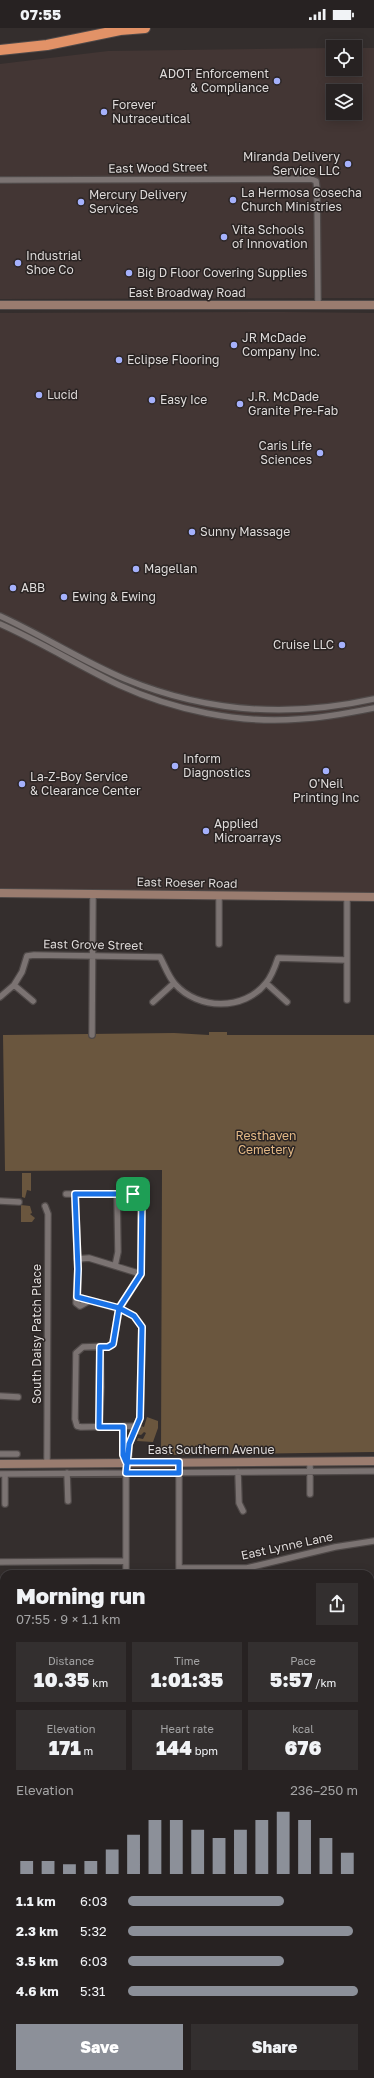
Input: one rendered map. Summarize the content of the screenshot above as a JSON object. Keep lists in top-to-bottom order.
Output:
{
  "streets": {
    "main road": ["East Broadway Road", "East Roeser Road", "East Southern Avenue"],
    "street": [
      "East Wood Street",
      "East Grove Street",
      "South Daisy Patch Place",
      "East Lynne Lane"
    ]
  },
  "crossings": [
    ["East Wood Street", "East Broadway Road"],
    ["South Daisy Patch Place", "East Southern Avenue"]
  ],
  "parks": ["Resthaven Cemetery"],
  "places": [
    "ADOT Enforcement & Compliance",
    "Forever Nutraceutical",
    "Miranda Delivery Service LLC",
    "La Hermosa Cosecha Church Ministries",
    "Mercury Delivery Services",
    "Vita Schools of Innovation",
    "Industrial Shoe Co",
    "Big D Floor Covering Supplies",
    "JR McDade Company Inc.",
    "Eclipse Flooring",
    "Lucid",
    "Easy Ice",
    "J.R. McDade Granite Pre-Fab",
    "Caris Life Sciences",
    "Sunny Massage",
    "Magellan",
    "ABB",
    "Ewing & Ewing",
    "Cruise LLC",
    "Inform Diagnostics",
    "O'Neil Printing Inc",
    "La-Z-Boy Service & Clearance Center",
    "Applied Microarrays"
  ],
  "page": {
    "status": "07:55",
    "heading": ["Morning run", "07:55 · 9 × 1.1 km"],
    "stats": [
      ["Distance", "10.35 km"],
      ["Time", "1:01:35"],
      ["Pace", "5:57 /km"],
      ["Elevation", "171 m"],
      ["Heart rate", "144 bpm"],
      ["kcal", "676"]
    ],
    "chart": ["Elevation", "236–250 m"],
    "list": [
      {
        "name": "1.1 km",
        "note": "6:03"
      },
      {
        "name": "2.3 km",
        "note": "5:32"
      },
      {
        "name": "3.5 km",
        "note": "6:03"
      },
      {
        "name": "4.6 km",
        "note": "5:31"
      }
    ],
    "buttons": ["Save", "Share"]
  }
}
